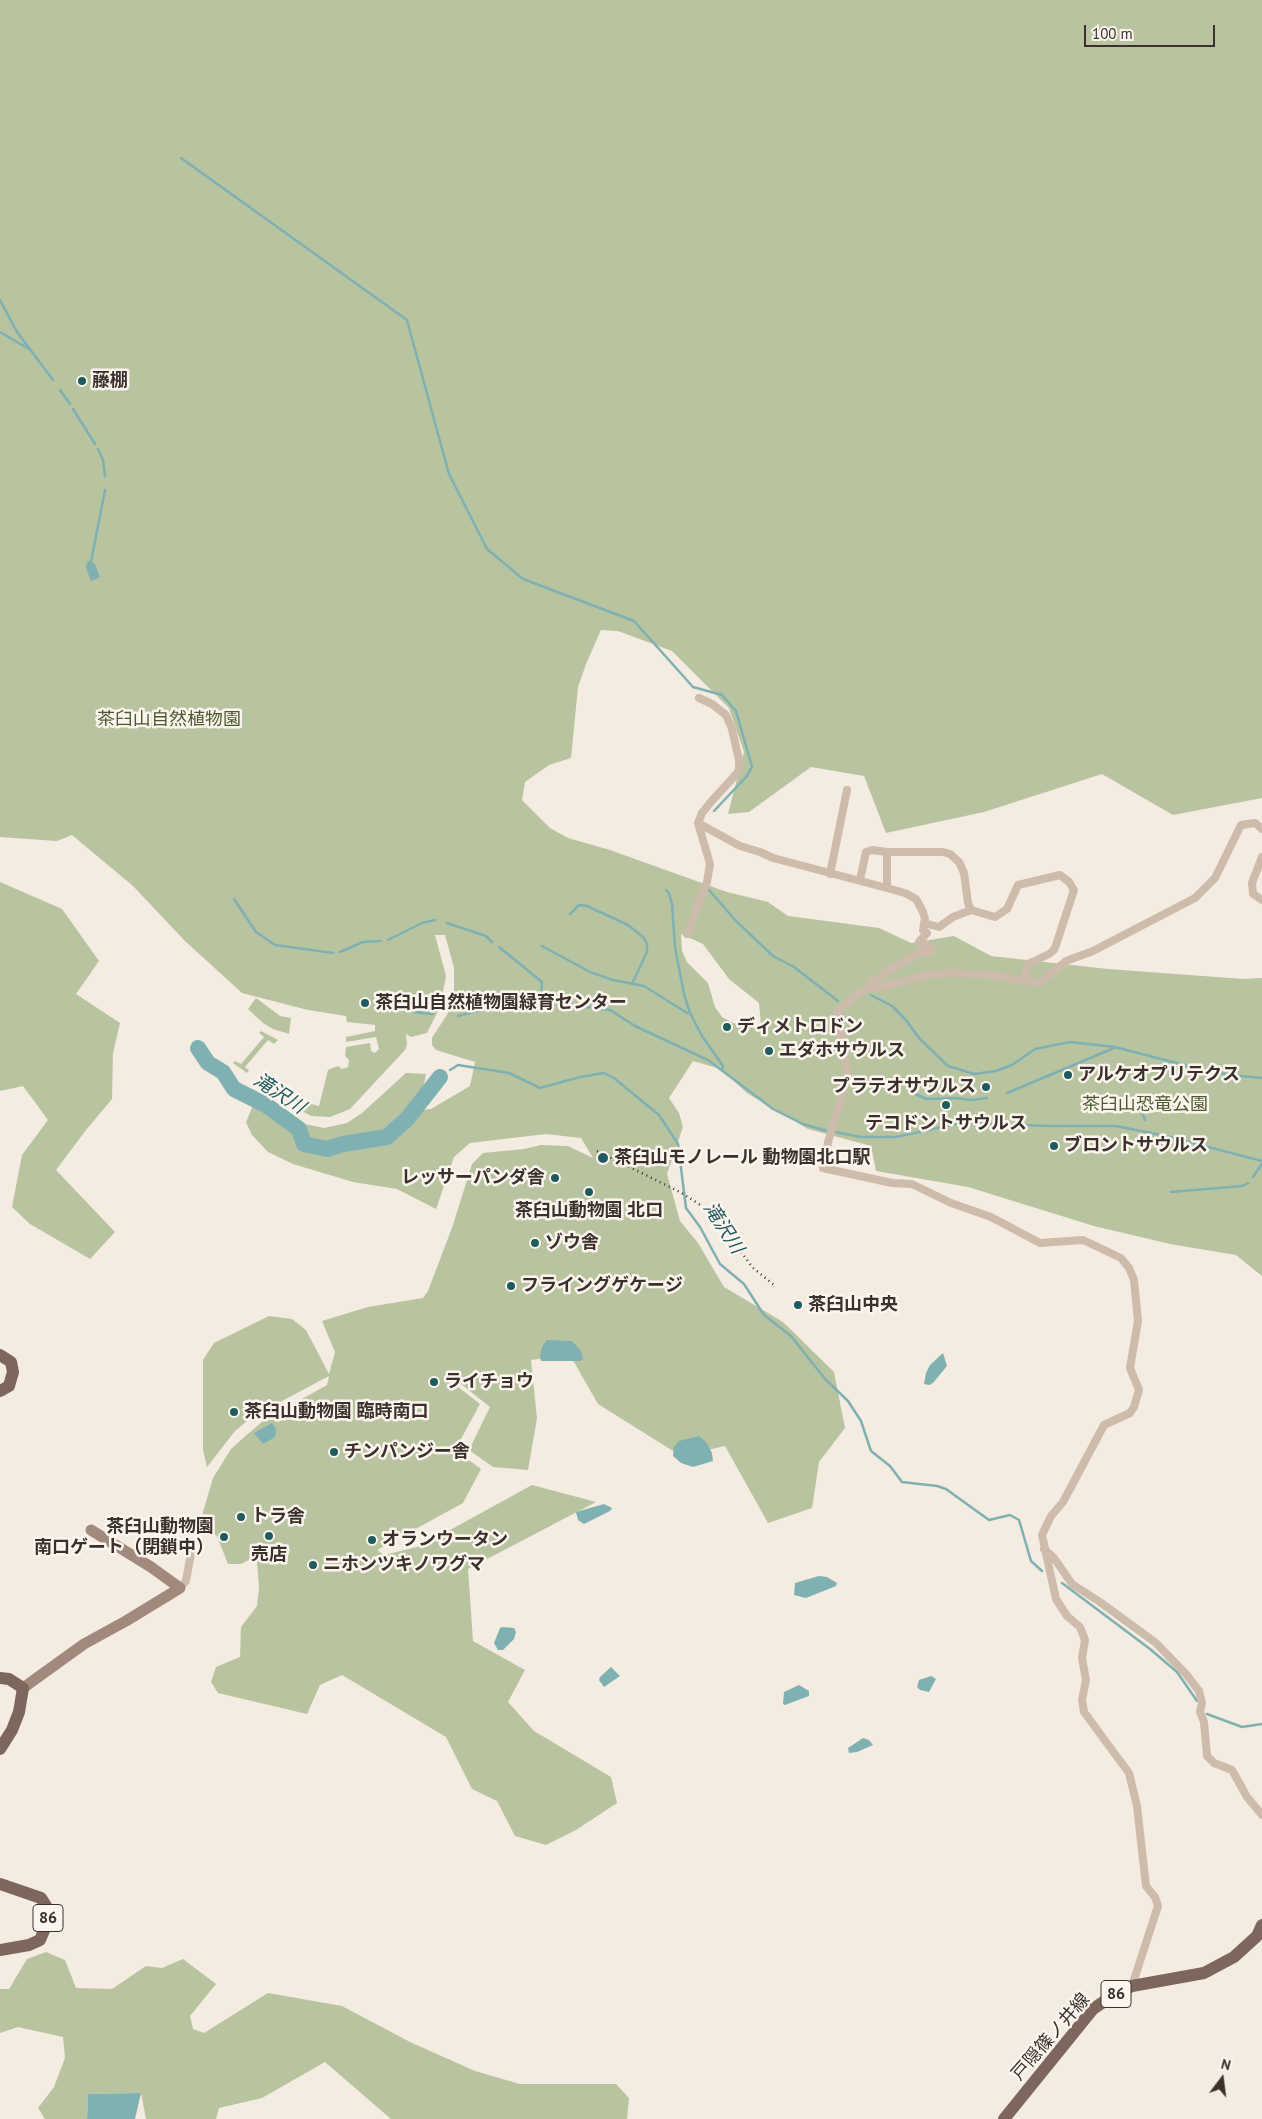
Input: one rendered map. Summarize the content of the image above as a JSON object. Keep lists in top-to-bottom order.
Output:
{
  "streets": {
    "main road": ["86", "戸隠篠ノ井線"]
  },
  "water": ["滝沢川"],
  "parks": ["茶臼山自然植物園", "茶臼山恐竜公園"],
  "places": [
    "藤棚",
    "茶臼山自然植物園緑育センター",
    "ディメトロドン",
    "エダホサウルス",
    "アルケオプリテクス",
    "プラテオサウルス",
    "テコドントサウルス",
    "ブロントサウルス",
    "茶臼山モノレール 動物園北口駅",
    "レッサーパンダ舎",
    "茶臼山動物園 北口",
    "ゾウ舎",
    "フライングゲケージ",
    "茶臼山中央",
    "ライチョウ",
    "茶臼山動物園 臨時南口",
    "チンパンジー舎",
    "トラ舎",
    "売店",
    "茶臼山動物園 南口ゲート（閉鎖中）",
    "オランウータン",
    "ニホンツキノワグマ"
  ],
  "scale_bar": "100 m",
  "north": "top"
}
